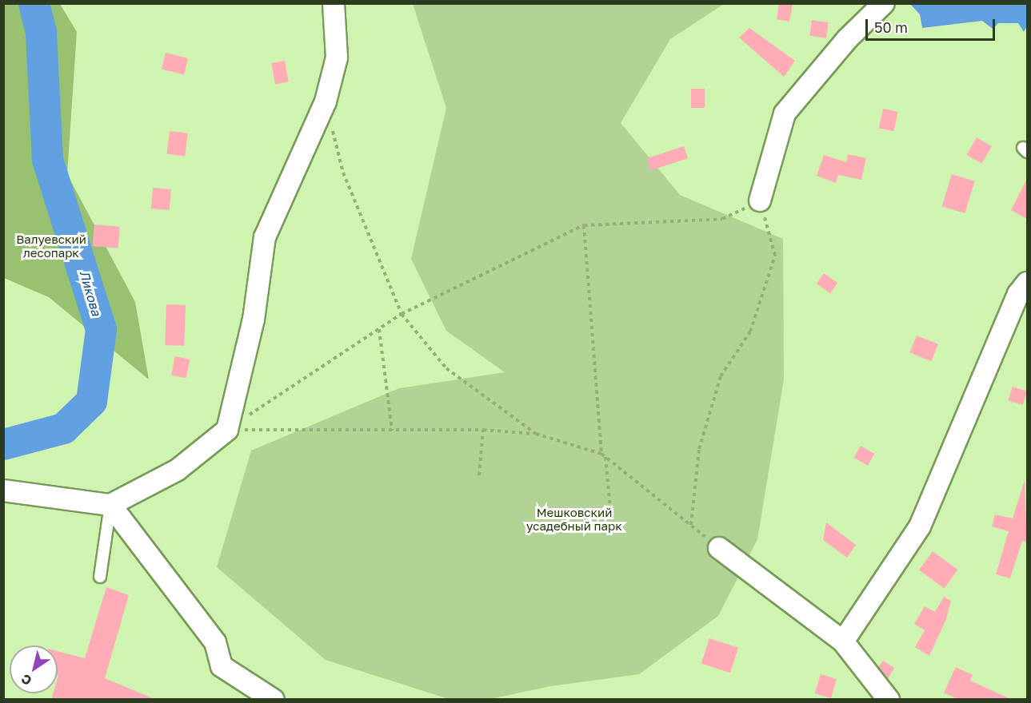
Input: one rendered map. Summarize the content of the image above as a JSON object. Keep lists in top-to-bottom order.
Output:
{
  "water": ["Ликова"],
  "parks": ["Валуевский лесопарк", "Мешковский усадебный парк"],
  "scale_bar": "50 m",
  "north": "bottom left"
}
